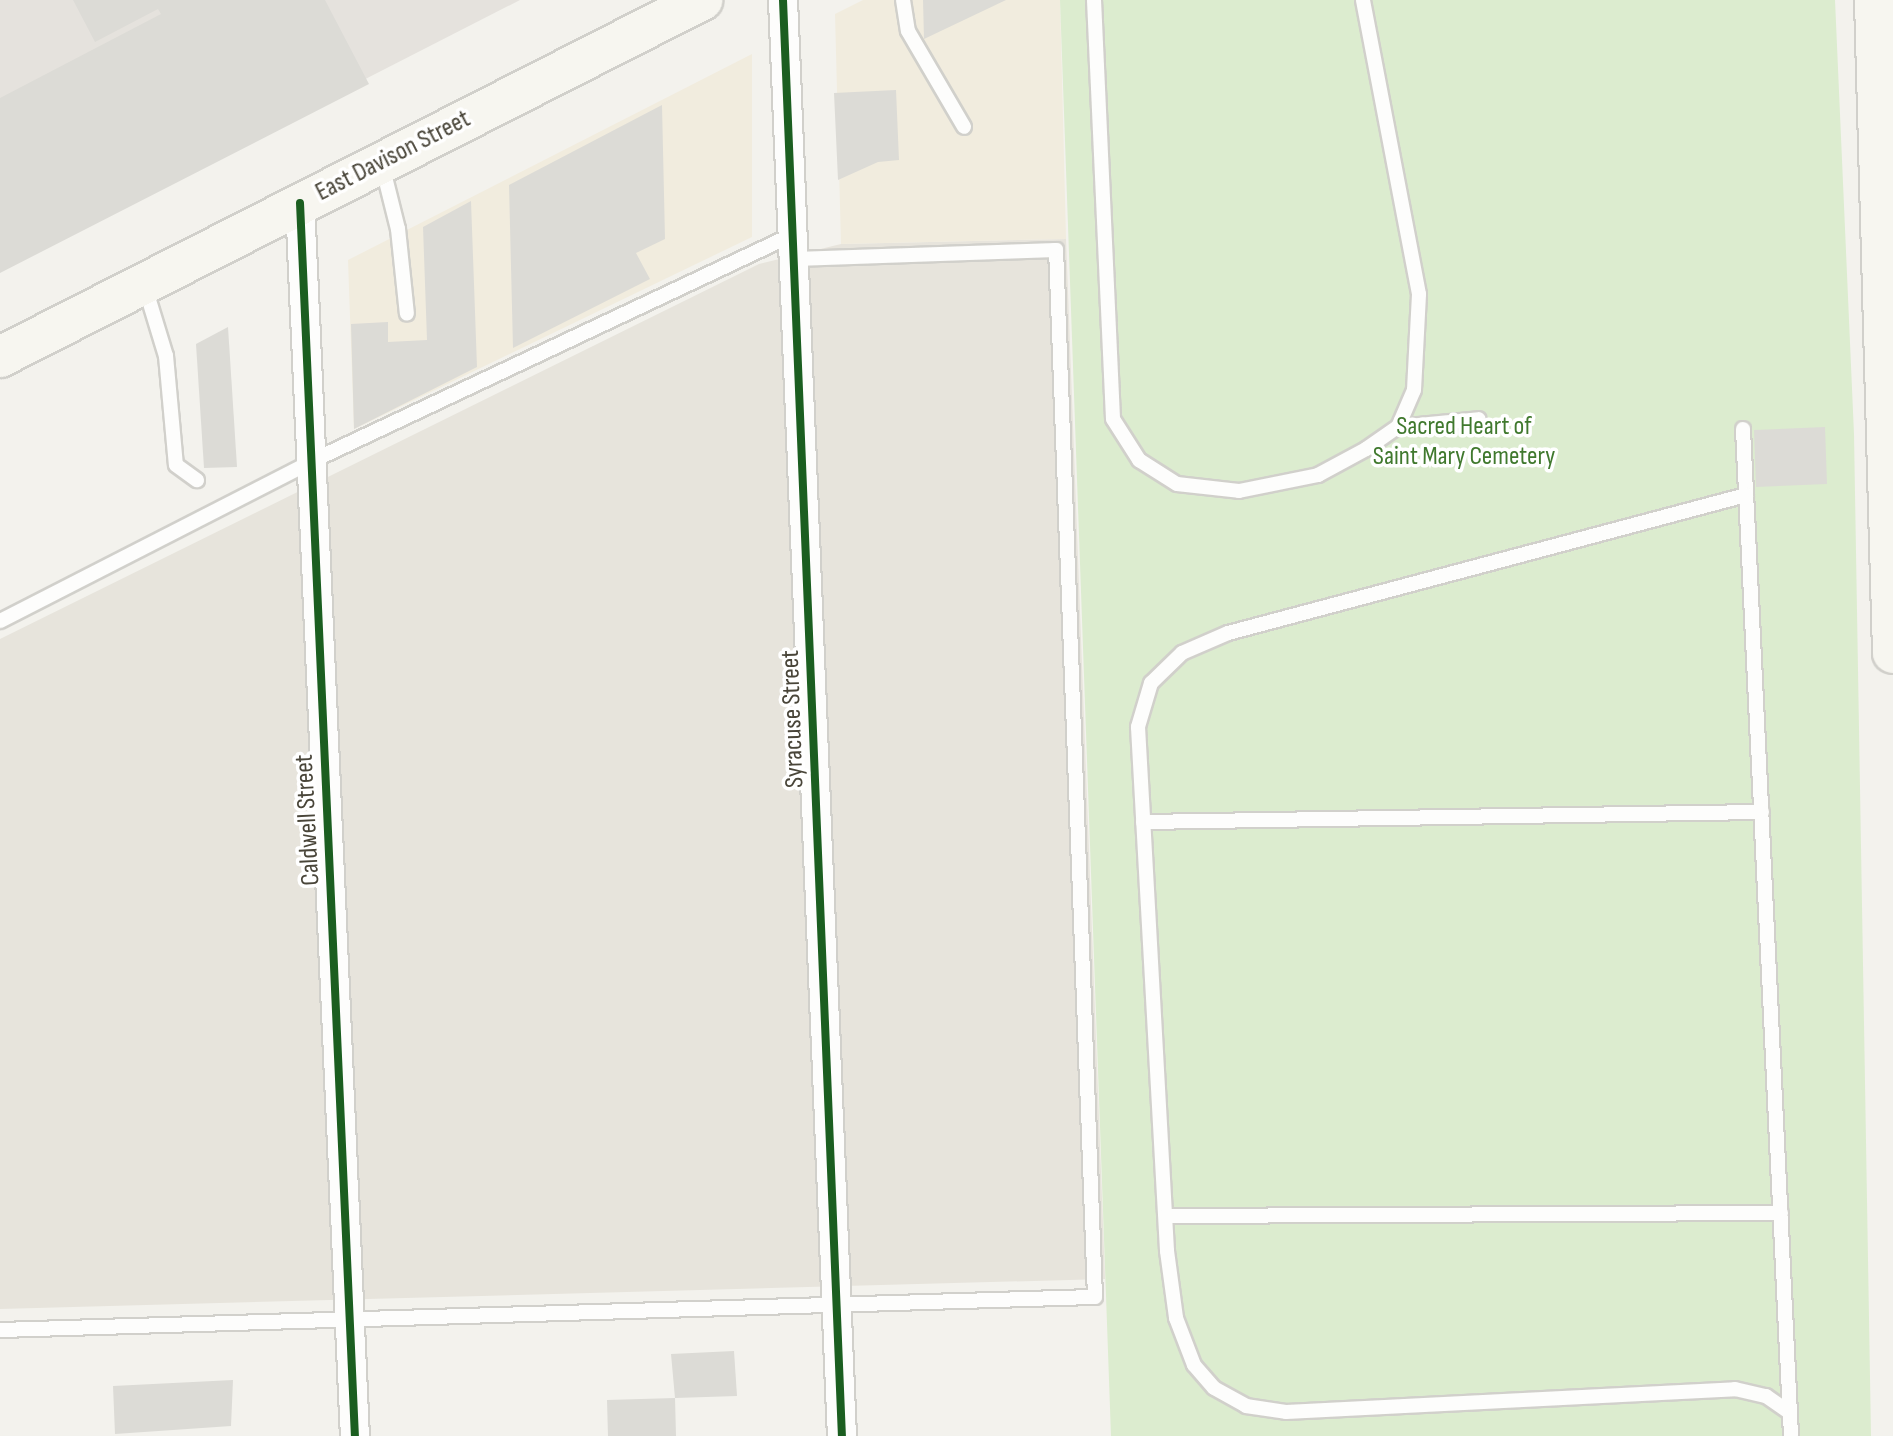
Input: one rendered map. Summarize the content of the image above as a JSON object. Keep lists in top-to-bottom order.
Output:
{
  "streets": {
    "main road": ["East Davison Street"],
    "street": ["Syracuse Street", "Caldwell Street"]
  },
  "crossings": [
    ["East Davison Street", "Caldwell Street"]
  ],
  "parks": ["Sacred Heart of Saint Mary Cemetery"]
}
